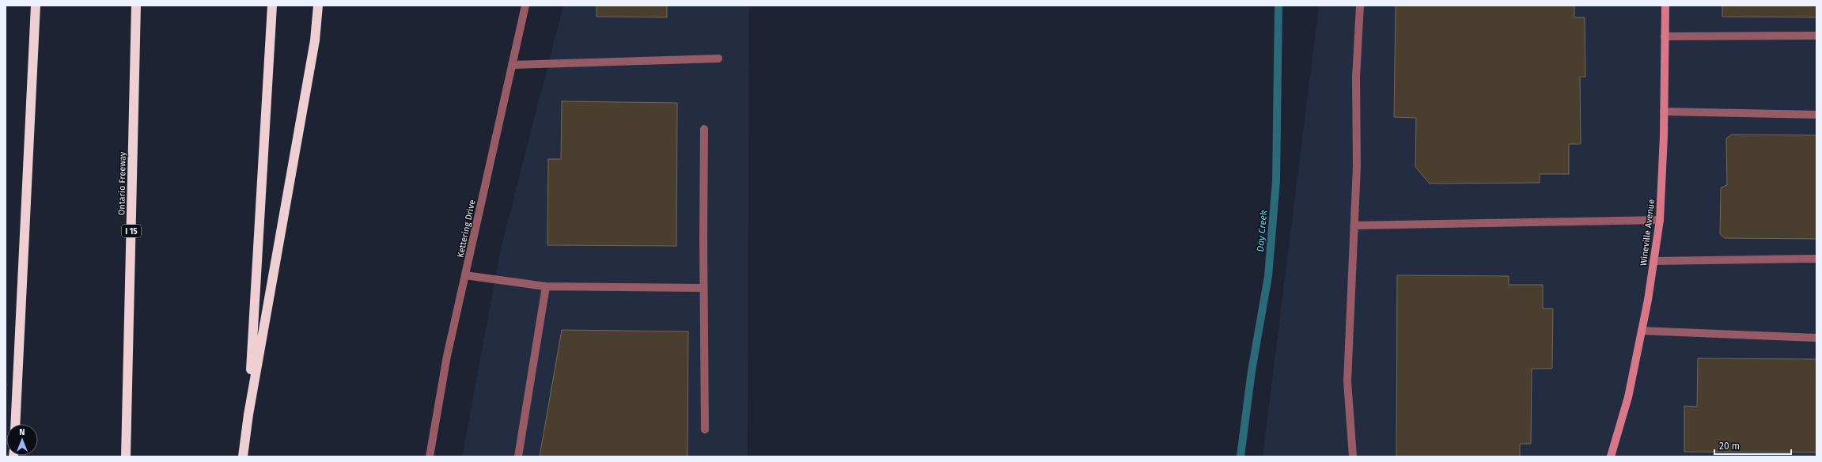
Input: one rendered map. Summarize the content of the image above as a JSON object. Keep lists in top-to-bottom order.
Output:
{
  "streets": {
    "highway": ["Ontario Freeway", "I 15"],
    "street": ["Kettering Drive", "Wineville Avenue"]
  },
  "water": ["Day Creek"],
  "scale_bar": "20 m",
  "north": "top"
}
